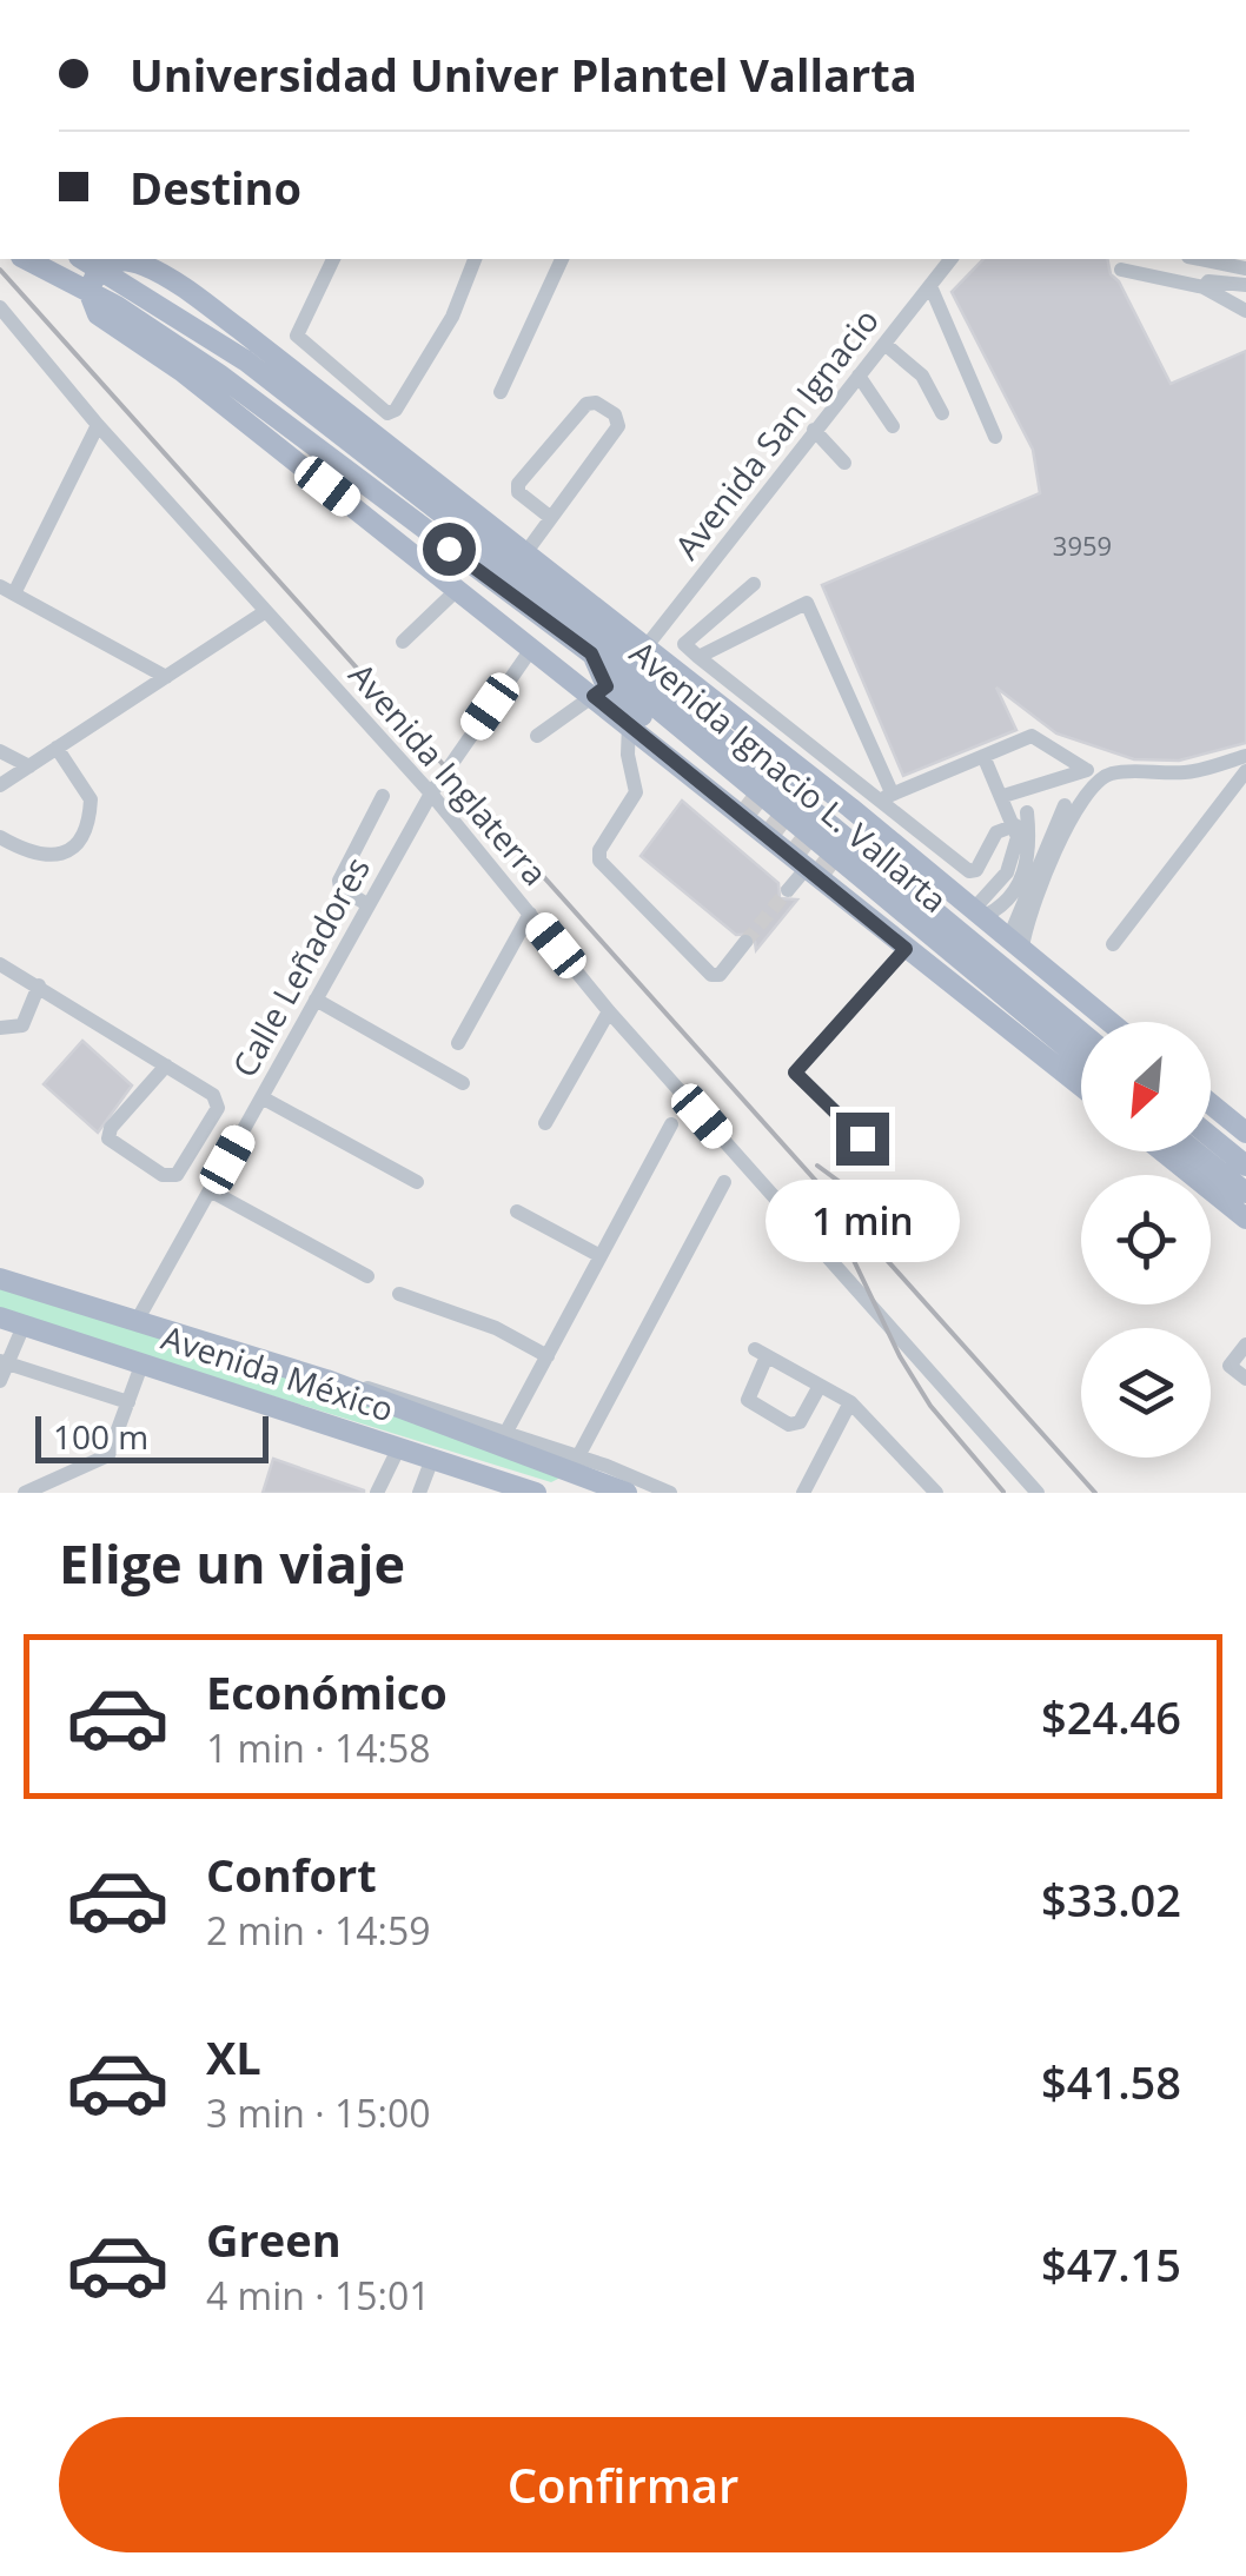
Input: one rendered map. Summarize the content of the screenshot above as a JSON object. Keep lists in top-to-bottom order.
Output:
{
  "streets": {
    "main road": ["Avenida Ignacio L. Vallarta", "Avenida México"],
    "street": ["Avenida San Ignacio", "Avenida Inglaterra", "Calle Leñadores"]
  },
  "crossings": [
    ["Avenida San Ignacio", "Avenida Ignacio L. Vallarta"],
    ["Avenida Inglaterra", "Calle Leñadores"],
    ["Avenida Ignacio L. Vallarta", "Calle Leñadores"],
    ["Calle Leñadores", "Avenida México"]
  ],
  "house_numbers": ["3959"],
  "scale_bar": "100 m",
  "north": "bottom left",
  "page": {
    "banner": ["Universidad Univer Plantel Vallarta", "Destino"],
    "bubble": "1 min",
    "scale": "100 m",
    "heading": "Elige un viaje",
    "list": [
      {
        "name": "Económico",
        "note": "1 min · 14:58",
        "value": "$24.46"
      },
      {
        "name": "Confort",
        "note": "2 min · 14:59",
        "value": "$33.02"
      },
      {
        "name": "XL",
        "note": "3 min · 15:00",
        "value": "$41.58"
      },
      {
        "name": "Green",
        "note": "4 min · 15:01",
        "value": "$47.15"
      }
    ],
    "buttons": "Confirmar"
  }
}
